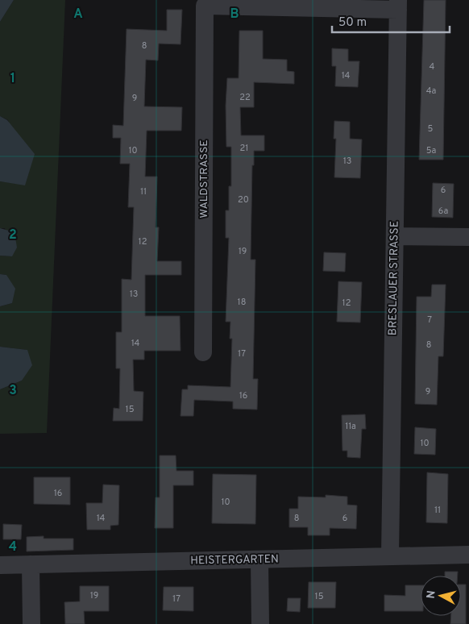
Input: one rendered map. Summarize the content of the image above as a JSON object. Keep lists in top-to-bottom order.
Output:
{
  "streets": {
    "street": ["WALDSTRASSE", "BRESLAUER STRASSE", "HEISTERGARTEN"]
  },
  "crossings": [
    ["WALDSTRASSE", "BRESLAUER STRASSE"],
    ["BRESLAUER STRASSE", "HEISTERGARTEN"]
  ],
  "house_numbers": [
    "8",
    "4",
    "14",
    "4a",
    "22",
    "9",
    "5",
    "21",
    "10",
    "5a",
    "13",
    "6",
    "11",
    "20",
    "6a",
    "12",
    "19",
    "13",
    "18",
    "12",
    "7",
    "14",
    "8",
    "17",
    "9",
    "16",
    "15",
    "11a",
    "10",
    "16",
    "10",
    "11",
    "14",
    "8",
    "6",
    "19",
    "15",
    "17"
  ],
  "scale_bar": "50 m",
  "north": "left",
  "grid": {
    "columns": ["A", "B"],
    "rows": [
      "1",
      "2",
      "3",
      "4"
    ]
  }
}
